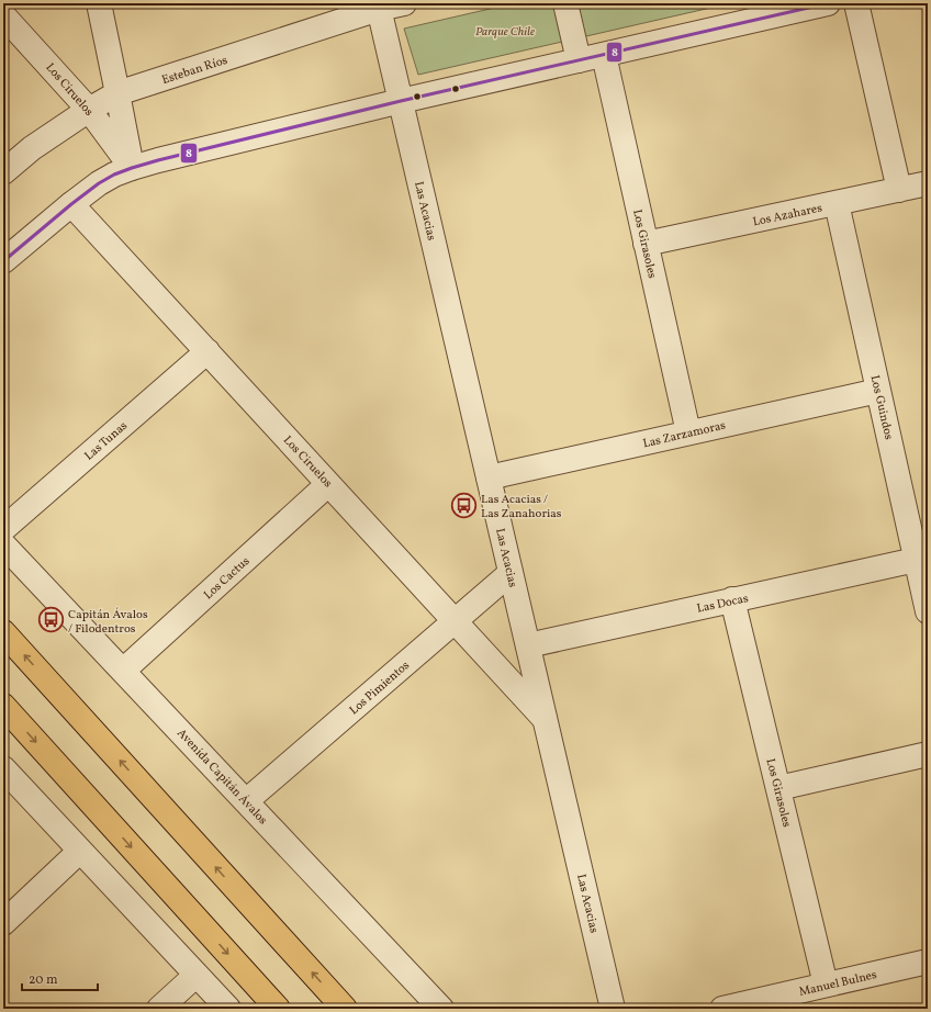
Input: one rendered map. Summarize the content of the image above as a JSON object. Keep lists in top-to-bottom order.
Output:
{
  "streets": {
    "street": [
      "Esteban Ríos",
      "Los Ciruelos",
      "Las Acacias",
      "Los Azahares",
      "Los Girasoles",
      "Los Guindos",
      "Las Zarzamoras",
      "Las Tunas",
      "Los Cactus",
      "Las Docas",
      "Los Pimientos",
      "Avenida Capitán Ávalos",
      "Manuel Bulnes"
    ]
  },
  "crossings": [
    ["Esteban Ríos", "Los Ciruelos"],
    ["Esteban Ríos", "Las Acacias"],
    ["Los Ciruelos", "Las Acacias"],
    ["Los Ciruelos", "Las Tunas"],
    ["Los Ciruelos", "Los Cactus"],
    ["Los Ciruelos", "Los Pimientos"],
    ["Las Acacias", "Las Zarzamoras"],
    ["Las Acacias", "Las Docas"],
    ["Las Acacias", "Los Pimientos"],
    ["Los Azahares", "Los Girasoles"],
    ["Los Azahares", "Los Guindos"],
    ["Los Girasoles", "Las Zarzamoras"],
    ["Los Girasoles", "Las Docas"],
    ["Los Girasoles", "Manuel Bulnes"],
    ["Los Guindos", "Las Zarzamoras"],
    ["Los Guindos", "Las Docas"],
    ["Los Cactus", "Avenida Capitán Ávalos"],
    ["Los Pimientos", "Avenida Capitán Ávalos"]
  ],
  "parks": ["Parque Chile"],
  "places": {
    "bus stop": ["Las Acacias / Las Zanahorias", "Capitán Ávalos / Filodentros"]
  },
  "lines": ["transit line 8"],
  "scale_bar": "20 m"
}
